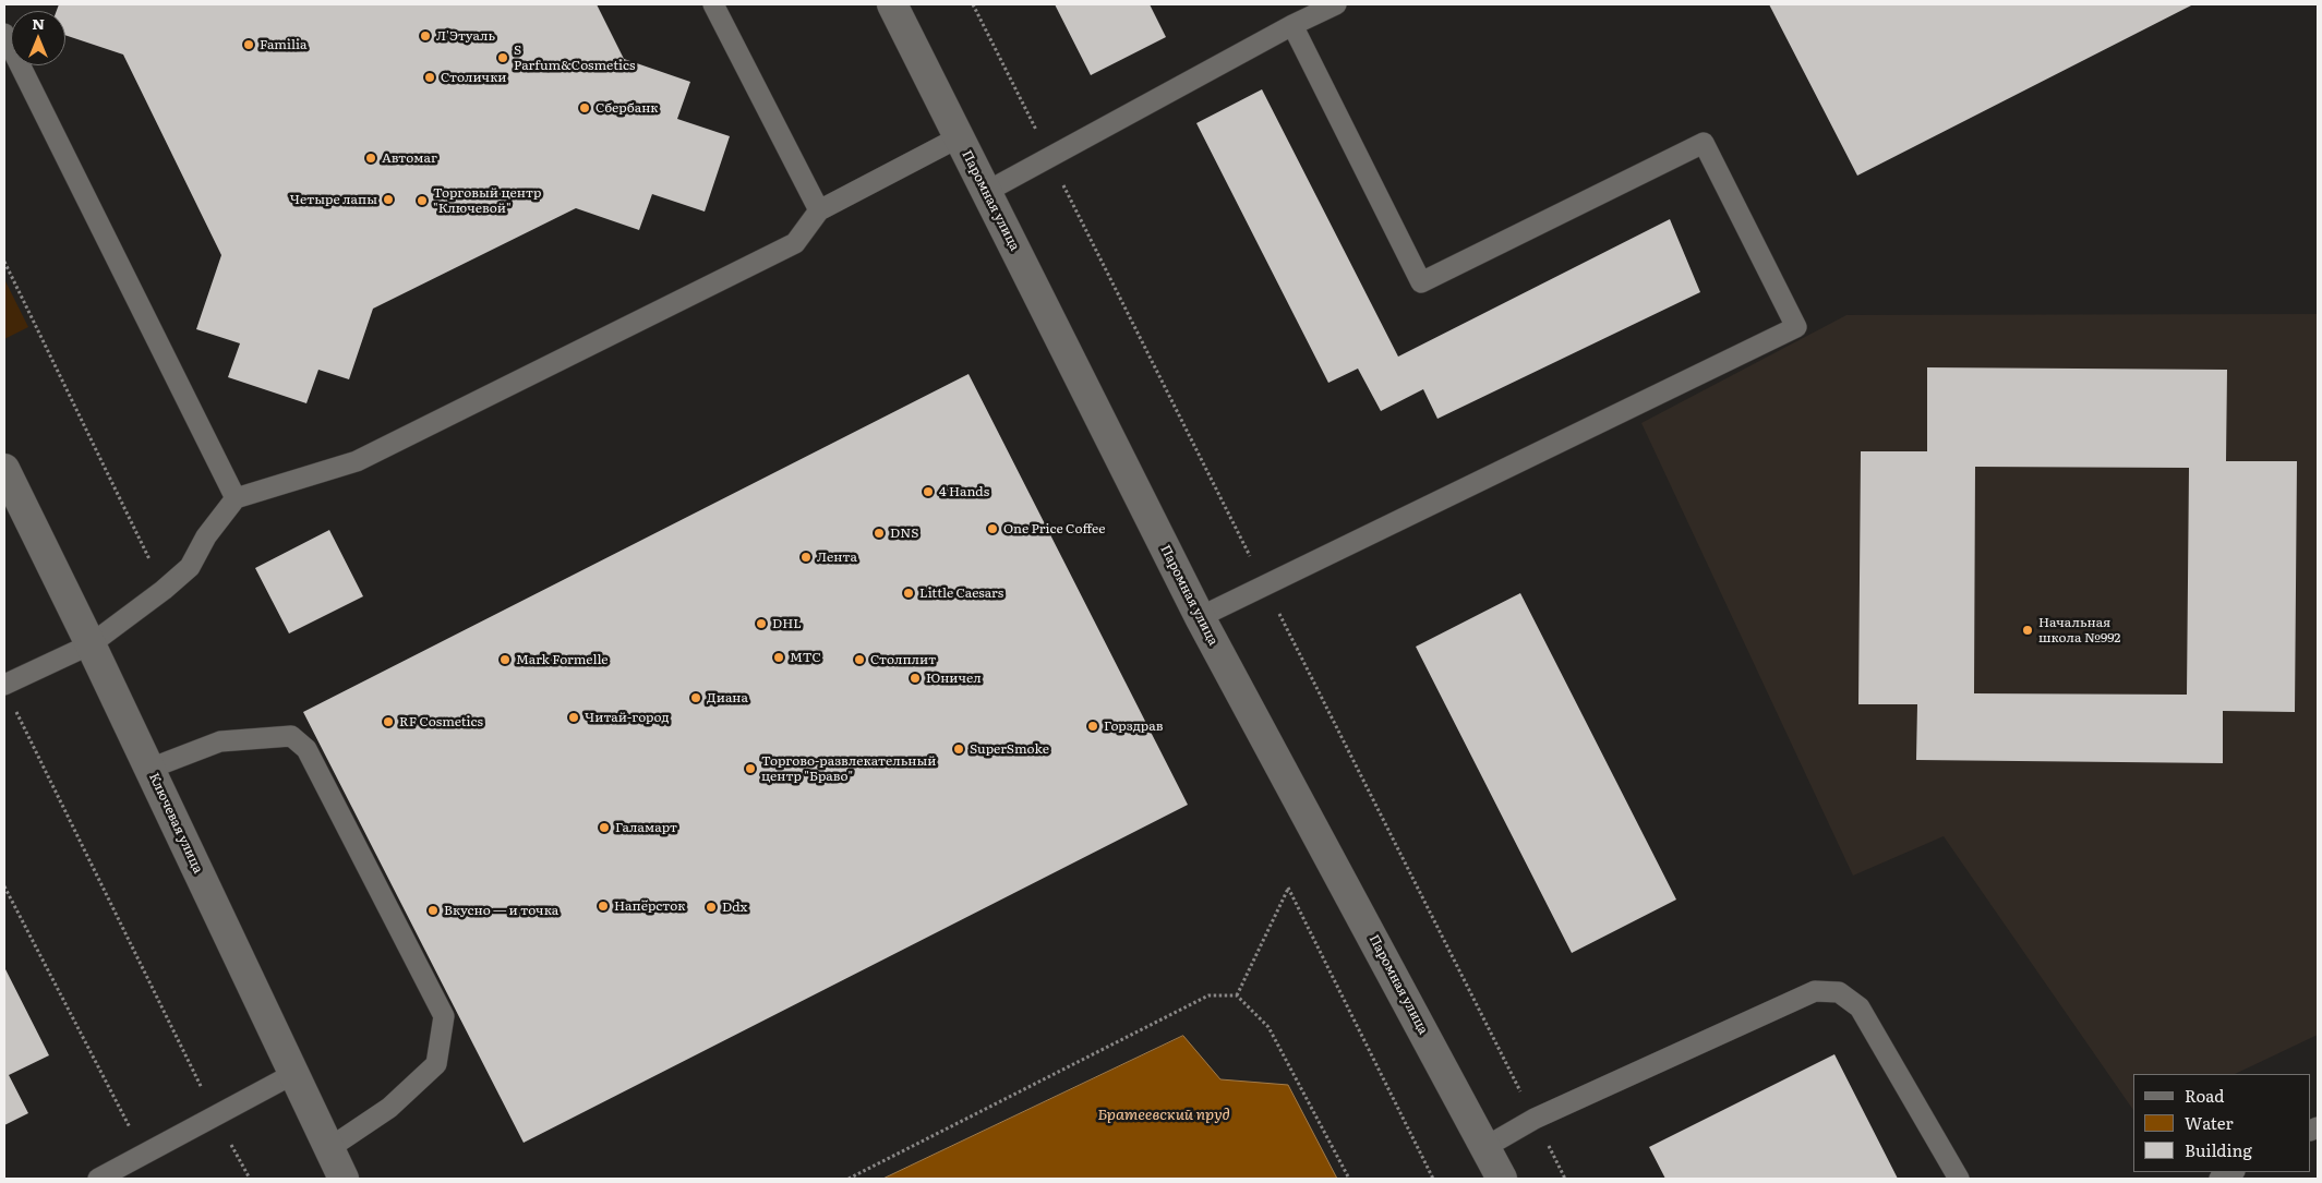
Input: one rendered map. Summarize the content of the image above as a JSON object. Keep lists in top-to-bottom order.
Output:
{
  "streets": {
    "street": ["Паромная улица", "Ключевая улица"]
  },
  "water": ["Братеевский пруд"],
  "places": [
    "Л'Этуаль",
    "Familia",
    "S Parfum&Cosmetics",
    "Столички",
    "Сбербанк",
    "Автомаг",
    "Четыре лапы",
    "Торговый центр \"Ключевой\"",
    "4 Hands",
    "One Price Coffee",
    "DNS",
    "Лента",
    "Little Caesars",
    "DHL",
    "Начальная школа №992",
    "МТС",
    "Mark Formelle",
    "Столплит",
    "Юничел",
    "Диана",
    "Читай-город",
    "RF Cosmetics",
    "Горздрав",
    "SuperSmoke",
    "Торгово-развлекательный центр \"Браво\"",
    "Галамарт",
    "Напёрсток",
    "Ddx",
    "Вкусно — и точка"
  ],
  "legend": ["Road", "Water", "Building"],
  "north": "top"
}
